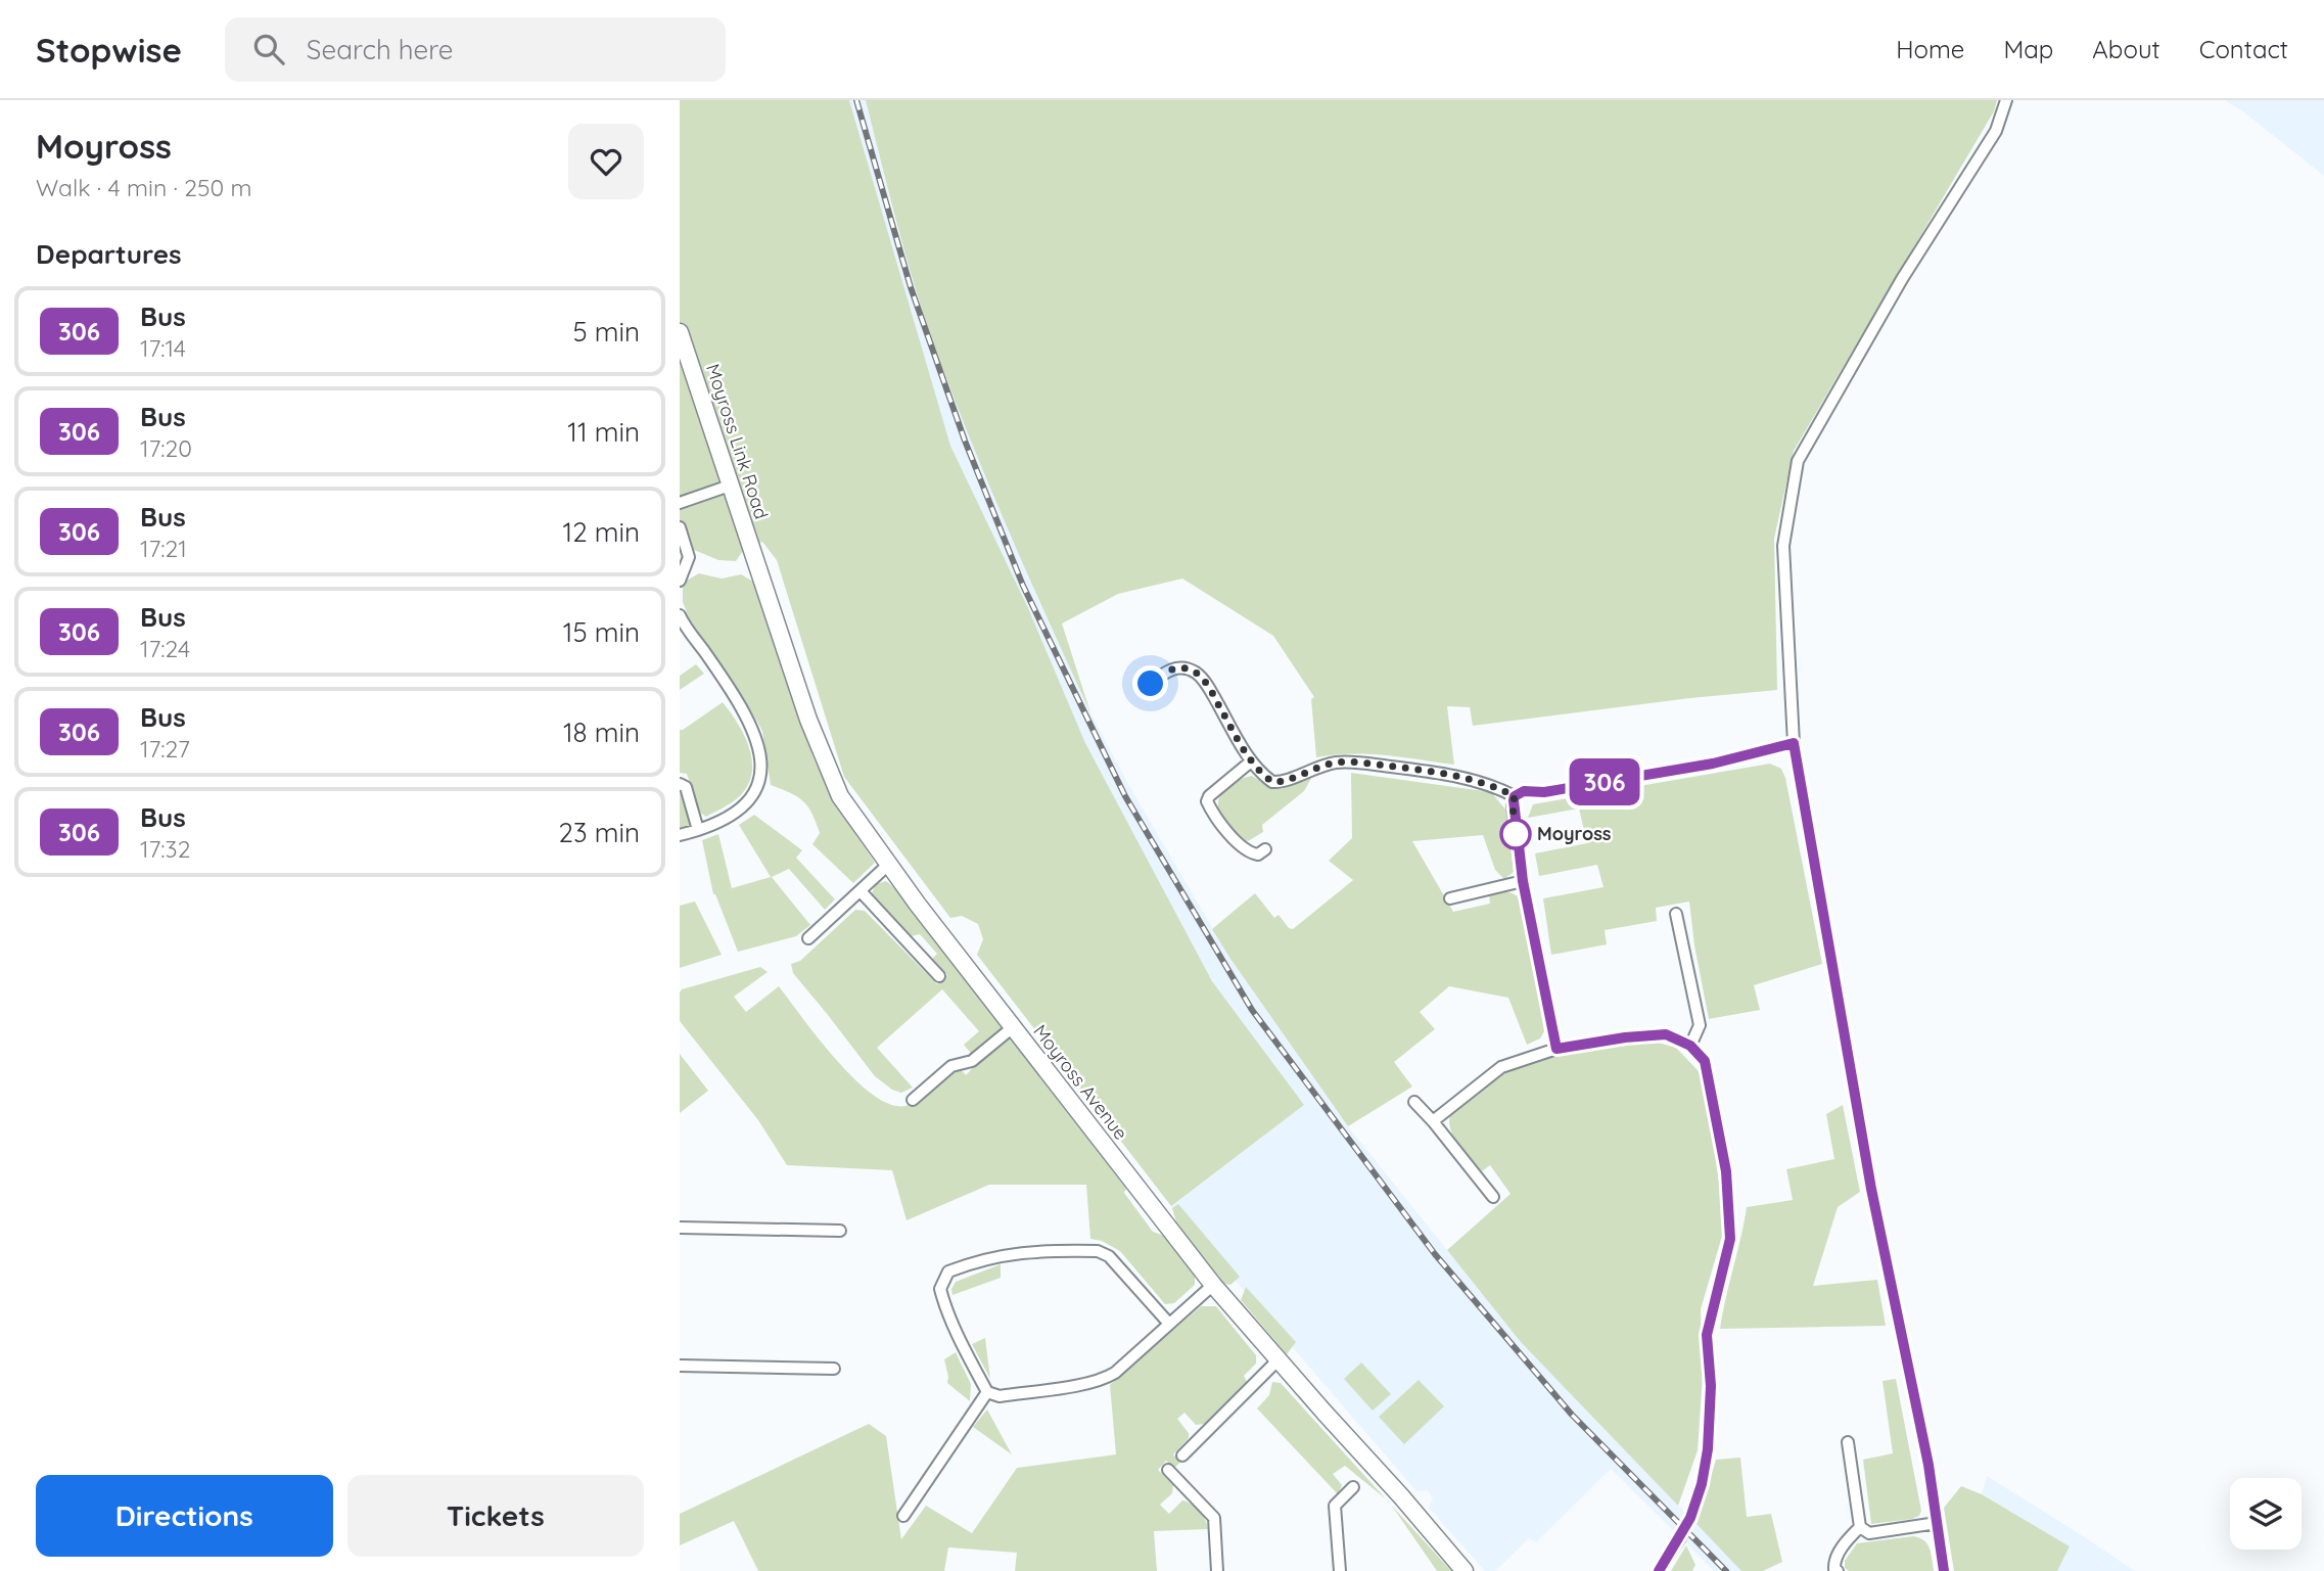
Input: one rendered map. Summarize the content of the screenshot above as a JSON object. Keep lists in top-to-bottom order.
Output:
{
  "streets": {
    "street": ["Moyross Link Road", "Moyross Avenue"]
  },
  "crossings": [
    ["Moyross Link Road", "Moyross Avenue"]
  ],
  "places": ["Moyross"],
  "lines": ["bus line 306"],
  "page": {
    "header": "Stopwise",
    "search": "Search here",
    "nav": [
      "Home",
      "Map",
      "About",
      "Contact"
    ],
    "heading": [
      ["Moyross", "Walk · 4 min · 250 m"],
      "Departures"
    ],
    "on_map": "306",
    "list": [
      {
        "mark": "306",
        "name": "Bus",
        "note": "17:14",
        "value": "5 min"
      },
      {
        "mark": "306",
        "name": "Bus",
        "note": "17:20",
        "value": "11 min"
      },
      {
        "mark": "306",
        "name": "Bus",
        "note": "17:21",
        "value": "12 min"
      },
      {
        "mark": "306",
        "name": "Bus",
        "note": "17:24",
        "value": "15 min"
      },
      {
        "mark": "306",
        "name": "Bus",
        "note": "17:27",
        "value": "18 min"
      },
      {
        "mark": "306",
        "name": "Bus",
        "note": "17:32",
        "value": "23 min"
      }
    ],
    "buttons": ["Directions", "Tickets"]
  }
}
